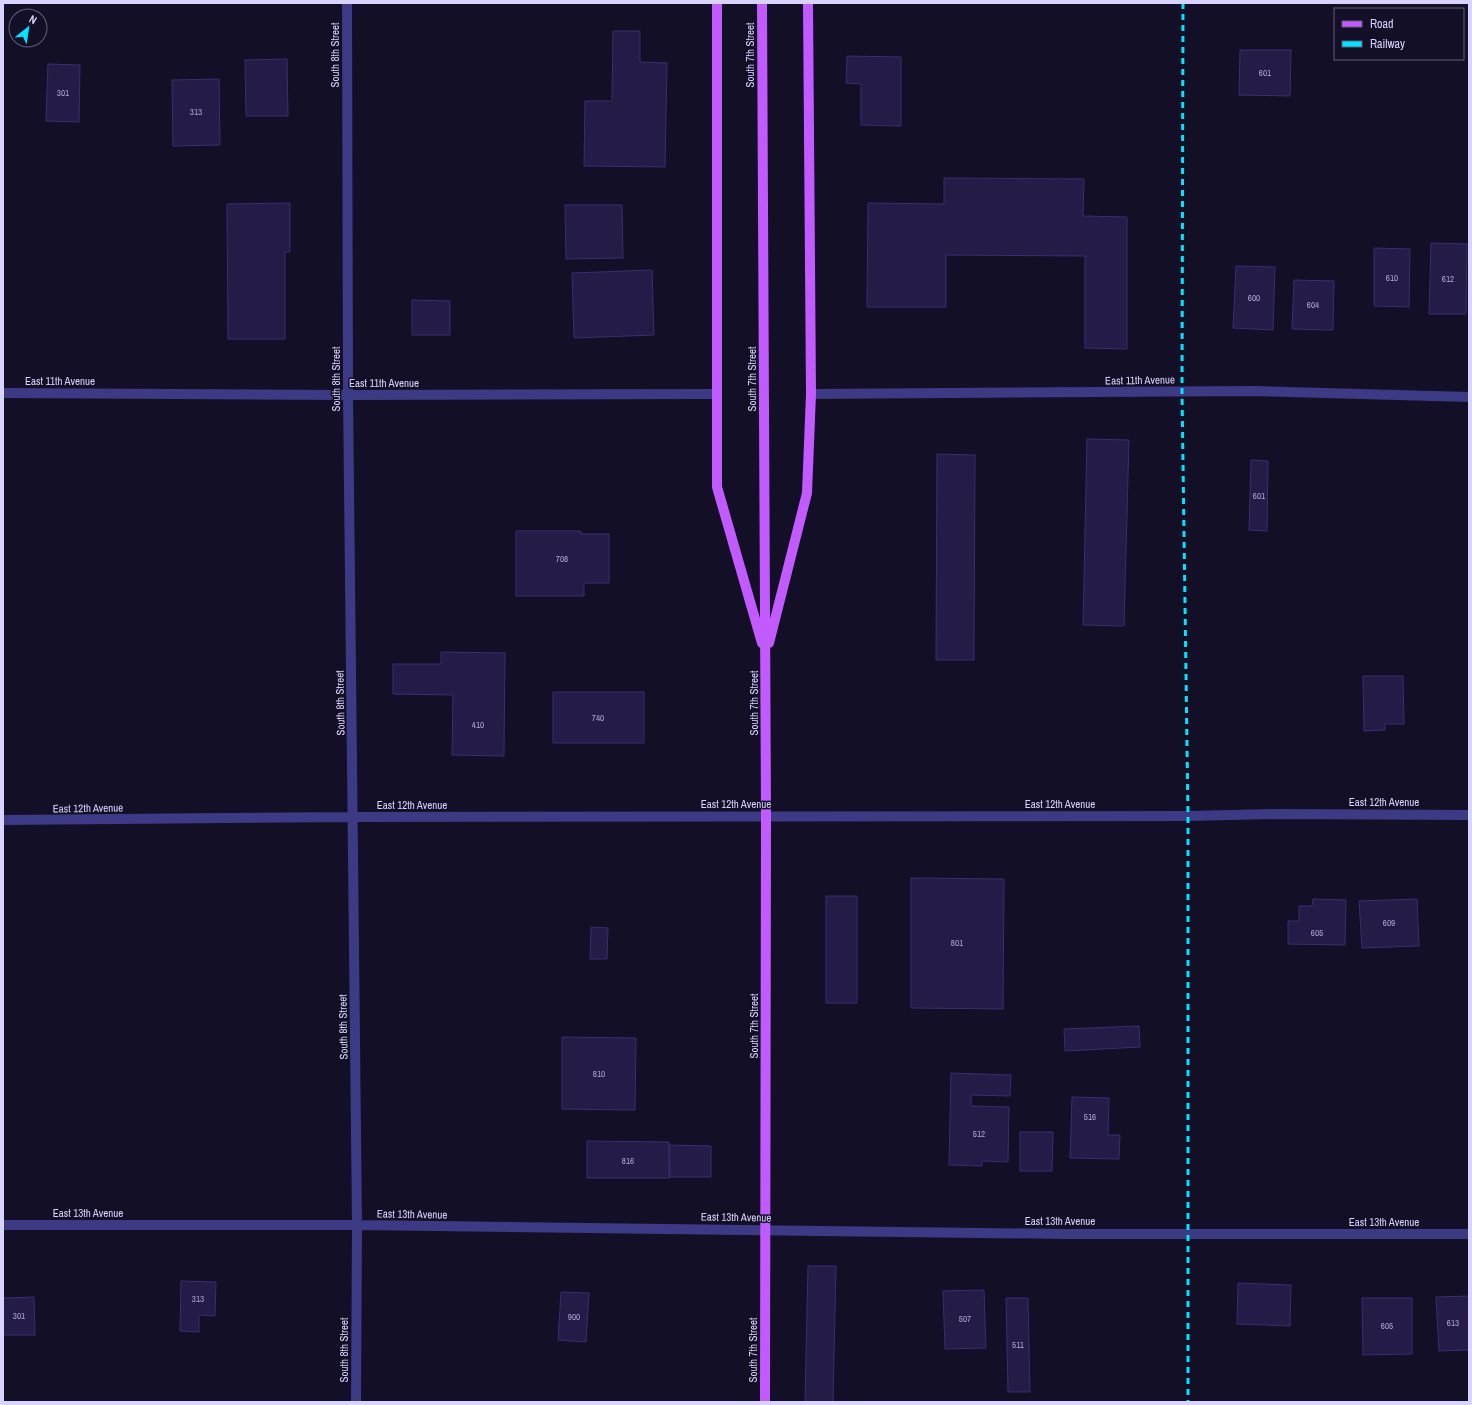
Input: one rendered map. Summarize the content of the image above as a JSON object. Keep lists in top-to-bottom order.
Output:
{
  "streets": {
    "main road": ["South 7th Street"],
    "street": [
      "South 8th Street",
      "East 11th Avenue",
      "East 12th Avenue",
      "East 13th Avenue"
    ]
  },
  "crossings": [
    ["South 8th Street", "East 11th Avenue"],
    ["South 8th Street", "East 12th Avenue"],
    ["South 8th Street", "East 13th Avenue"],
    ["South 7th Street", "East 12th Avenue"],
    ["South 7th Street", "East 13th Avenue"]
  ],
  "house_numbers": [
    "601",
    "301",
    "313",
    "610",
    "612",
    "600",
    "604",
    "601",
    "708",
    "740",
    "410",
    "609",
    "605",
    "801",
    "810",
    "516",
    "512",
    "816",
    "313",
    "301",
    "900",
    "507",
    "613",
    "605",
    "511"
  ],
  "legend": ["Road", "Railway"],
  "north": "top right"
}
